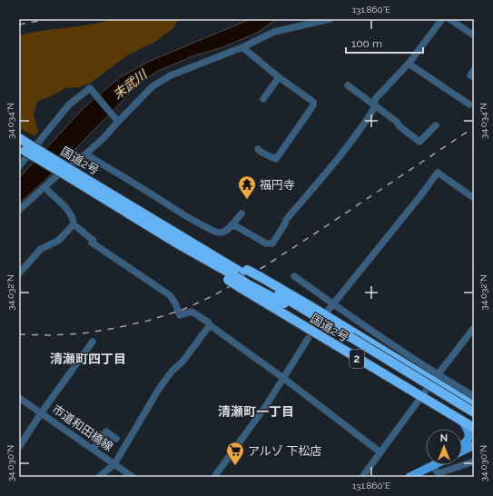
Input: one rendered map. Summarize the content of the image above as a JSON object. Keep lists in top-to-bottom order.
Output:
{
  "streets": {
    "highway": ["国道2号", "2"],
    "street": ["市道和田橋線"]
  },
  "districts": ["清瀬町四丁目", "清瀬町一丁目"],
  "water": ["末武川"],
  "places": {
    "temple": ["福円寺"],
    "supermarket": ["アルゾ 下松店"]
  },
  "scale_bar": "100 m",
  "north": "top",
  "coordinates": [
    "131.860°E",
    "34.034°N",
    "34.032°N",
    "34.030°N"
  ]
}
